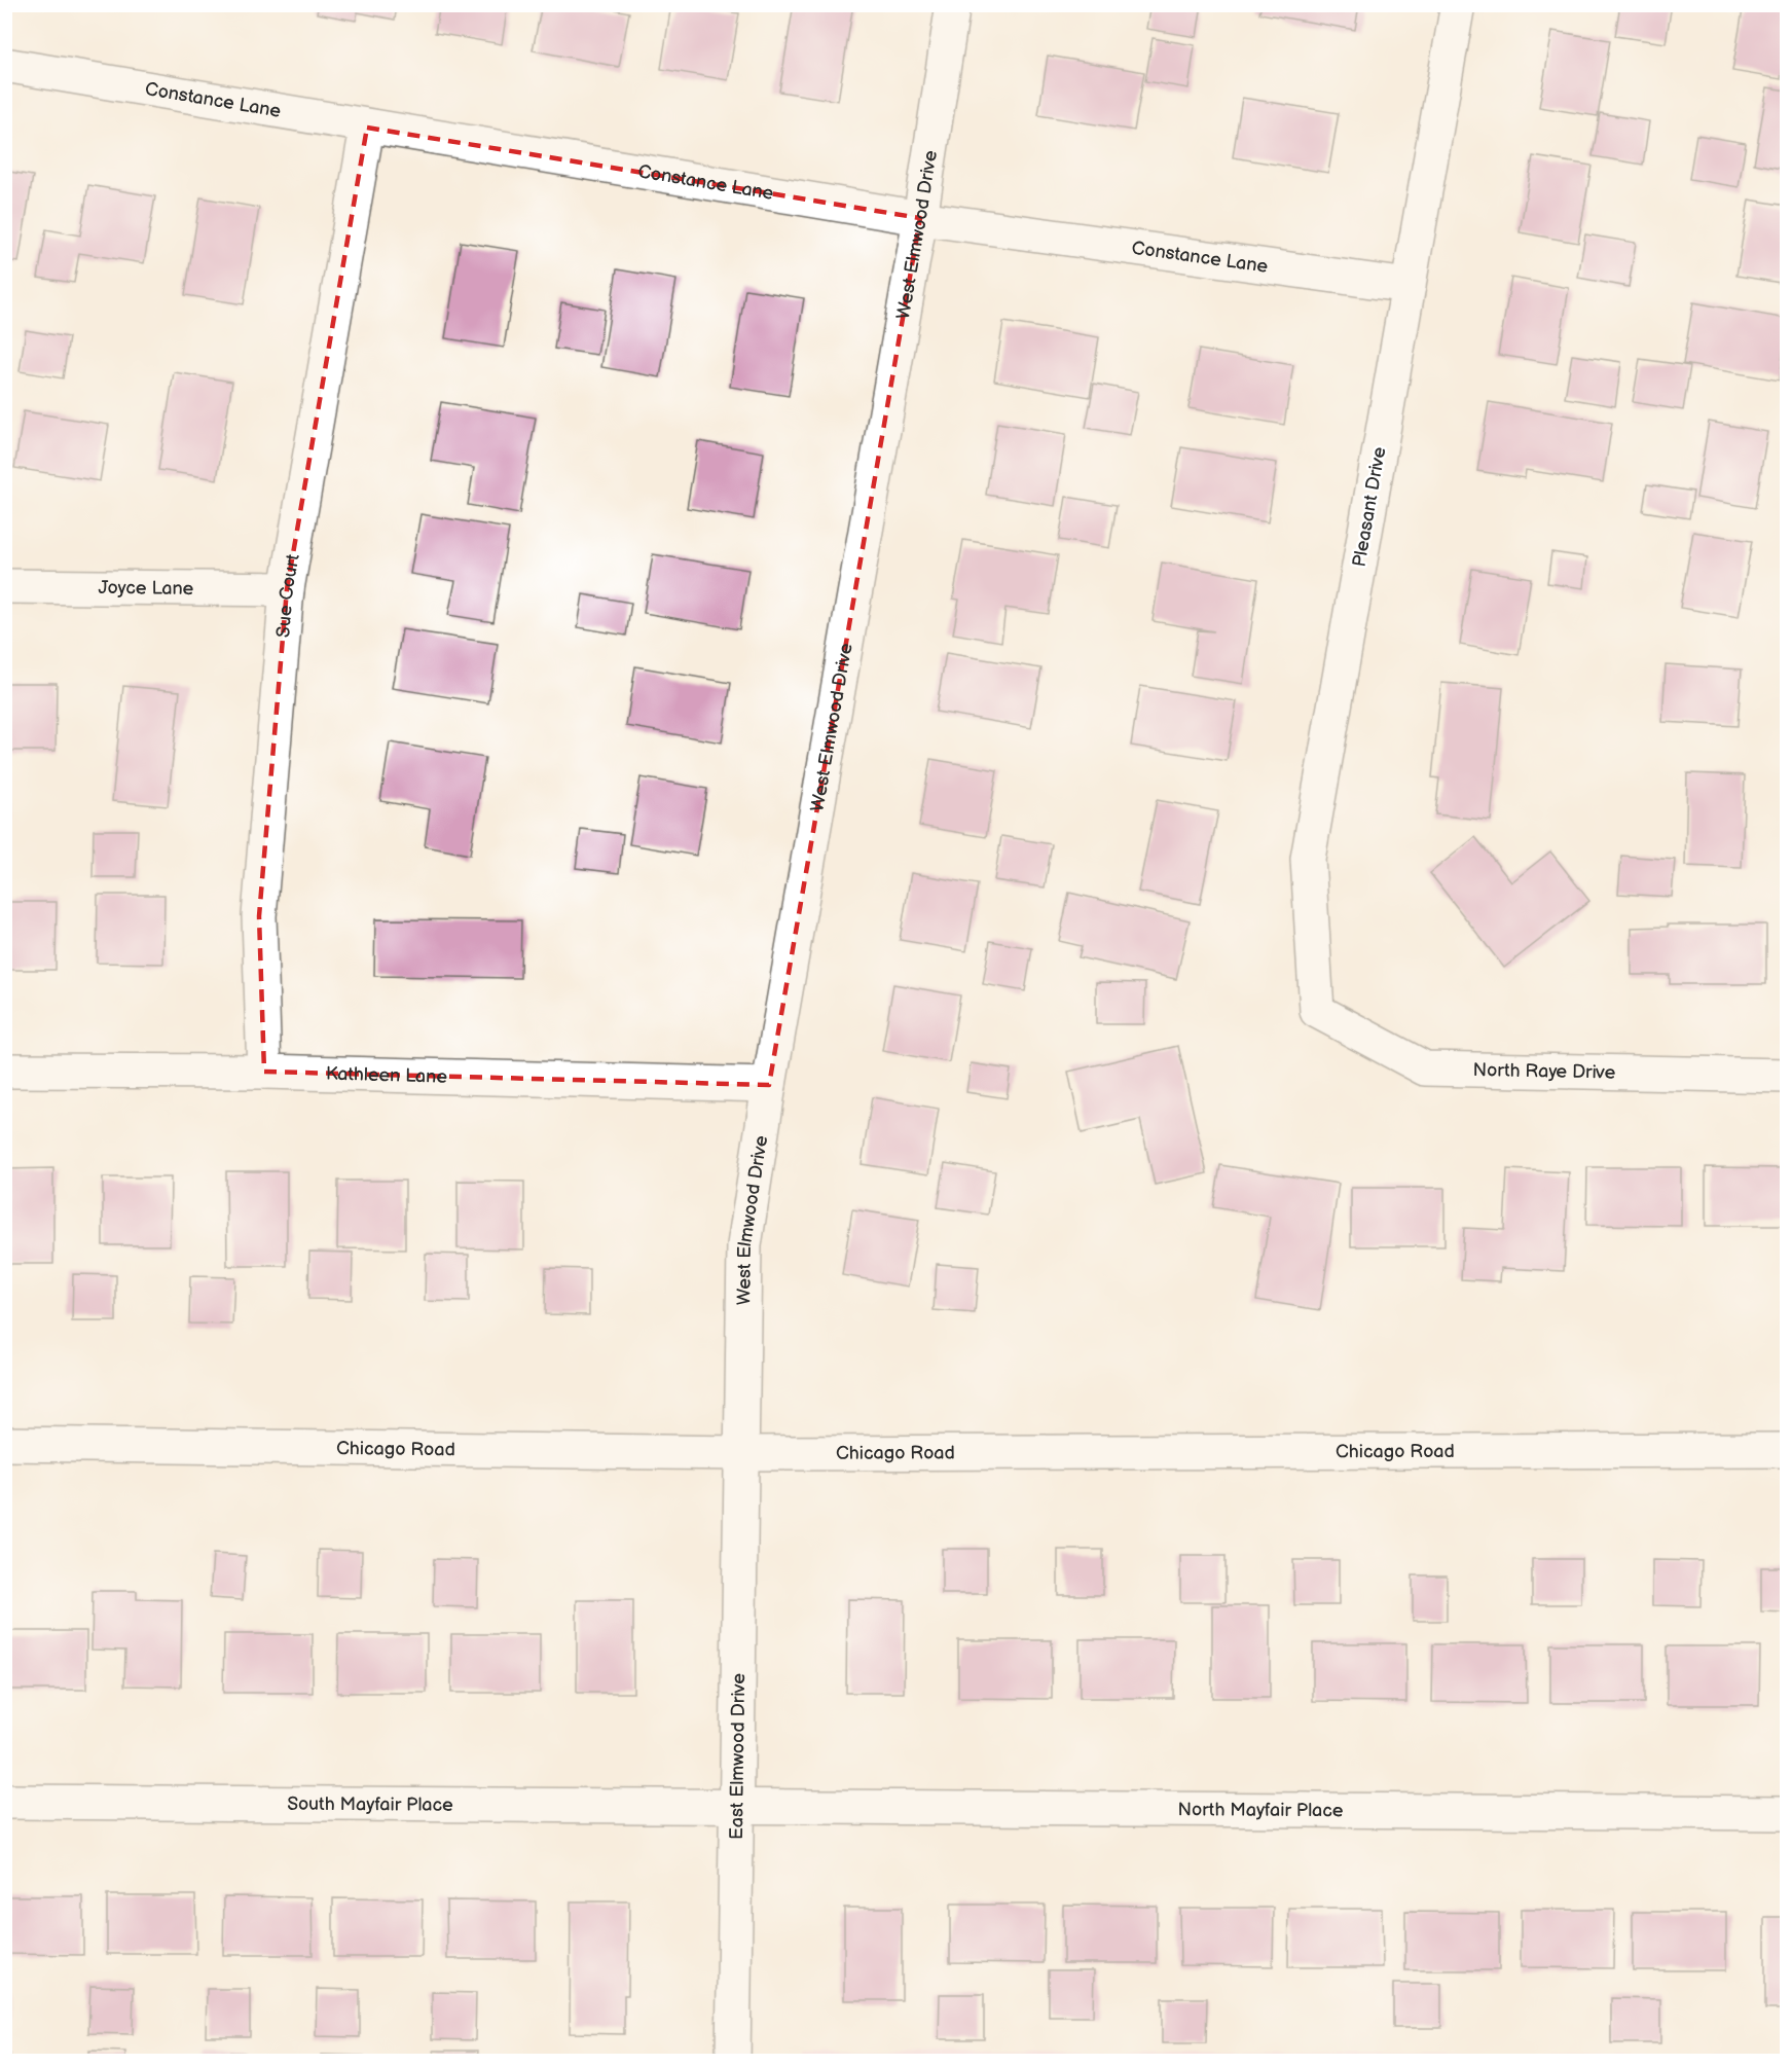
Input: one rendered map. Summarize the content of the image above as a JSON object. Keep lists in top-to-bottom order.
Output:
{
  "streets": {
    "street": [
      "Constance Lane",
      "West Elmwood Drive",
      "Pleasant Drive",
      "Joyce Lane",
      "Sue Court",
      "North Raye Drive",
      "Kathleen Lane",
      "Chicago Road",
      "East Elmwood Drive",
      "South Mayfair Place",
      "North Mayfair Place"
    ]
  },
  "crossings": [
    ["Constance Lane", "West Elmwood Drive"],
    ["Constance Lane", "Pleasant Drive"],
    ["Constance Lane", "Sue Court"],
    ["West Elmwood Drive", "Kathleen Lane"],
    ["West Elmwood Drive", "Chicago Road"],
    ["West Elmwood Drive", "East Elmwood Drive"],
    ["Pleasant Drive", "North Raye Drive"],
    ["Joyce Lane", "Sue Court"],
    ["Sue Court", "Kathleen Lane"],
    ["Chicago Road", "East Elmwood Drive"],
    ["East Elmwood Drive", "South Mayfair Place"],
    ["East Elmwood Drive", "North Mayfair Place"],
    ["South Mayfair Place", "North Mayfair Place"]
  ]
}
